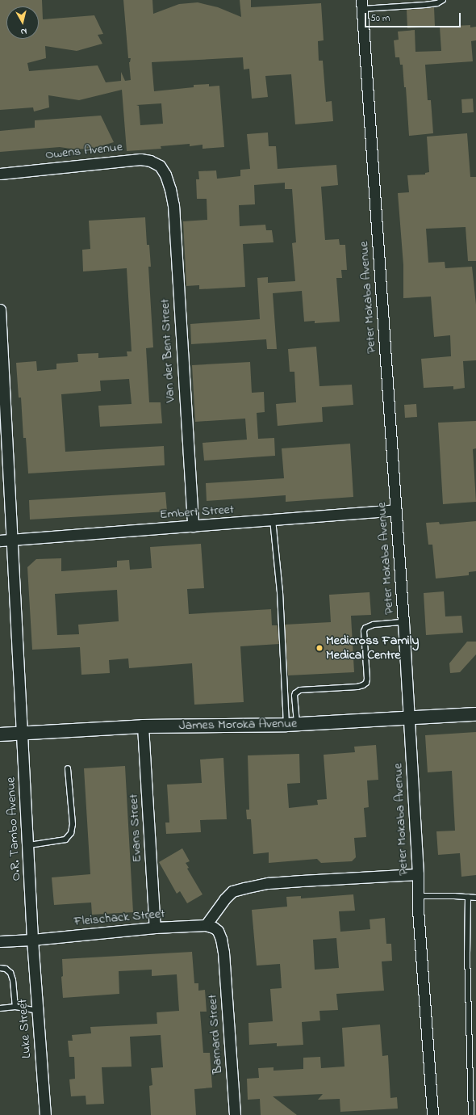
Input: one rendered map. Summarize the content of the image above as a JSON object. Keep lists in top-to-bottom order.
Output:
{
  "streets": {
    "street": [
      "Owens Avenue",
      "Peter Mokaba Avenue",
      "Van der Bent Street",
      "Embert Street",
      "James Moroka Avenue",
      "Evans Street",
      "O.R. Tambo Avenue",
      "Fleischack Street",
      "Luke Street",
      "Barnard Street"
    ]
  },
  "crossings": [
    ["Owens Avenue", "Van der Bent Street"],
    ["Peter Mokaba Avenue", "Embert Street"],
    ["Peter Mokaba Avenue", "James Moroka Avenue"],
    ["Van der Bent Street", "Embert Street"],
    ["Embert Street", "O.R. Tambo Avenue"],
    ["James Moroka Avenue", "Evans Street"],
    ["James Moroka Avenue", "O.R. Tambo Avenue"],
    ["Evans Street", "Fleischack Street"],
    ["O.R. Tambo Avenue", "Fleischack Street"],
    ["O.R. Tambo Avenue", "Luke Street"],
    ["Fleischack Street", "Luke Street"],
    ["Fleischack Street", "Barnard Street"]
  ],
  "places": ["Medicross Family Medical Centre"],
  "scale_bar": "50 m",
  "north": "bottom"
}
